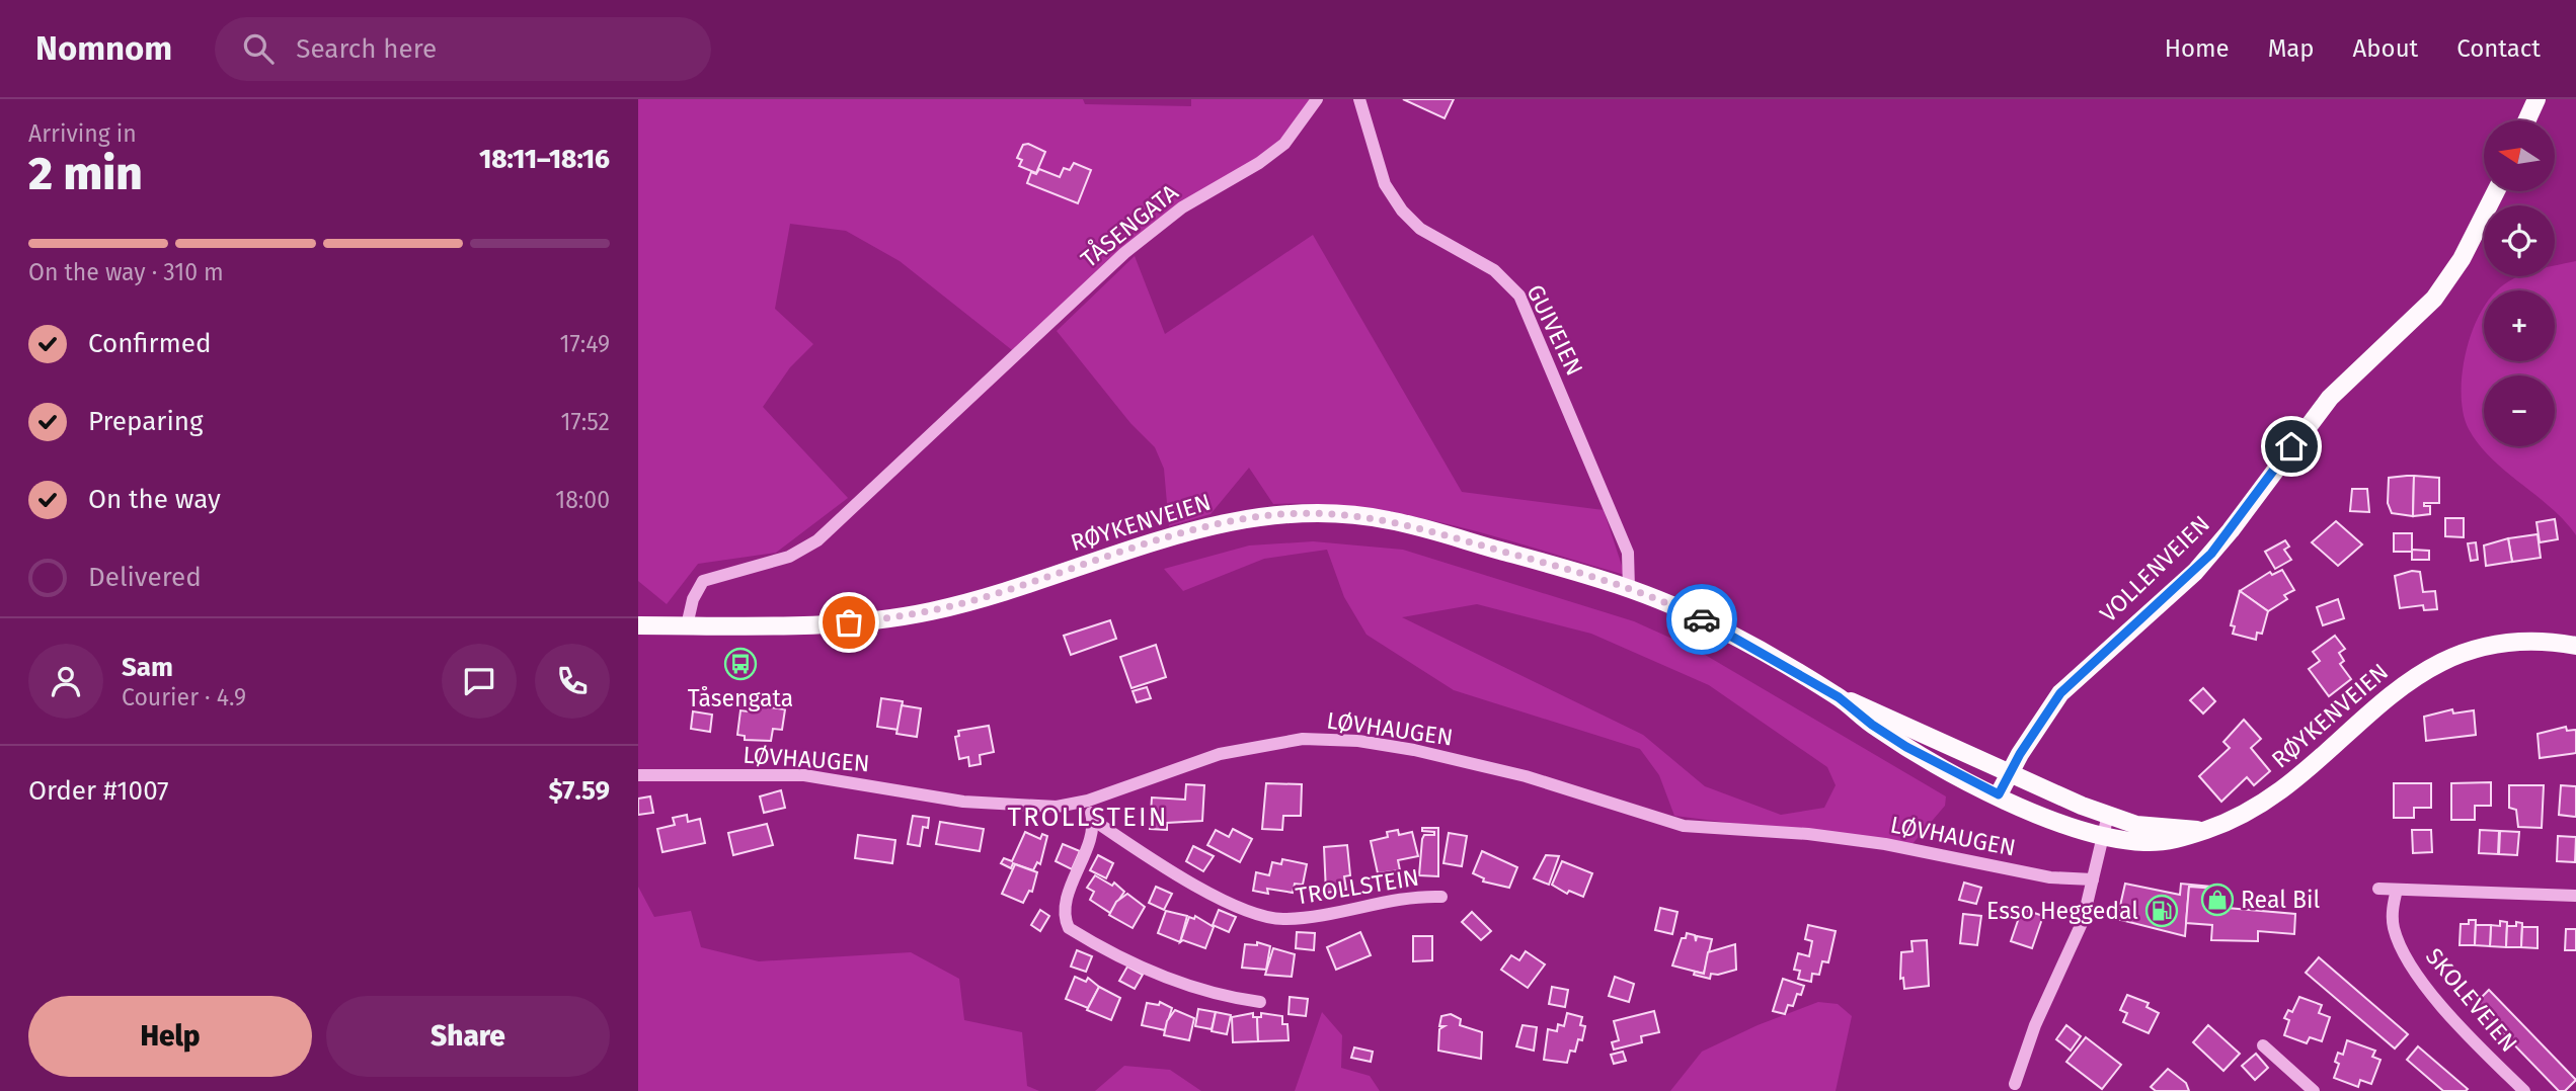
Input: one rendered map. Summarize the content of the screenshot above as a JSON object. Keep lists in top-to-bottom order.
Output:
{
  "streets": {
    "main road": ["RØYKENVEIEN", "VOLLENVEIEN"],
    "street": [
      "TÅSENGATA",
      "GUIVEIEN",
      "LØVHAUGEN",
      "TROLLSTEIN",
      "SKOLEVEIEN"
    ]
  },
  "crossings": [
    ["TÅSENGATA", "RØYKENVEIEN"],
    ["GUIVEIEN", "RØYKENVEIEN"],
    ["RØYKENVEIEN", "VOLLENVEIEN"]
  ],
  "districts": ["TROLLSTEIN"],
  "places": {
    "bus stop": ["Tåsengata"],
    "shop": ["Real Bil"],
    "fuel station": ["Esso Heggedal"]
  },
  "north": "left",
  "page": {
    "header": "Nomnom",
    "search": "Search here",
    "nav": [
      "Home",
      "Map",
      "About",
      "Contact"
    ],
    "heading": ["2 min", "Arriving in", "18:11–18:16"],
    "panel": [
      "Sam",
      "Courier · 4.9",
      "Order #1007",
      "$7.59"
    ],
    "map_buttons": ["+", "−"],
    "bar": "On the way · 310 m",
    "list": [
      ["Confirmed", "17:49"],
      ["Preparing", "17:52"],
      ["On the way", "18:00"],
      "Delivered"
    ],
    "buttons": ["Help", "Share"]
  }
}
